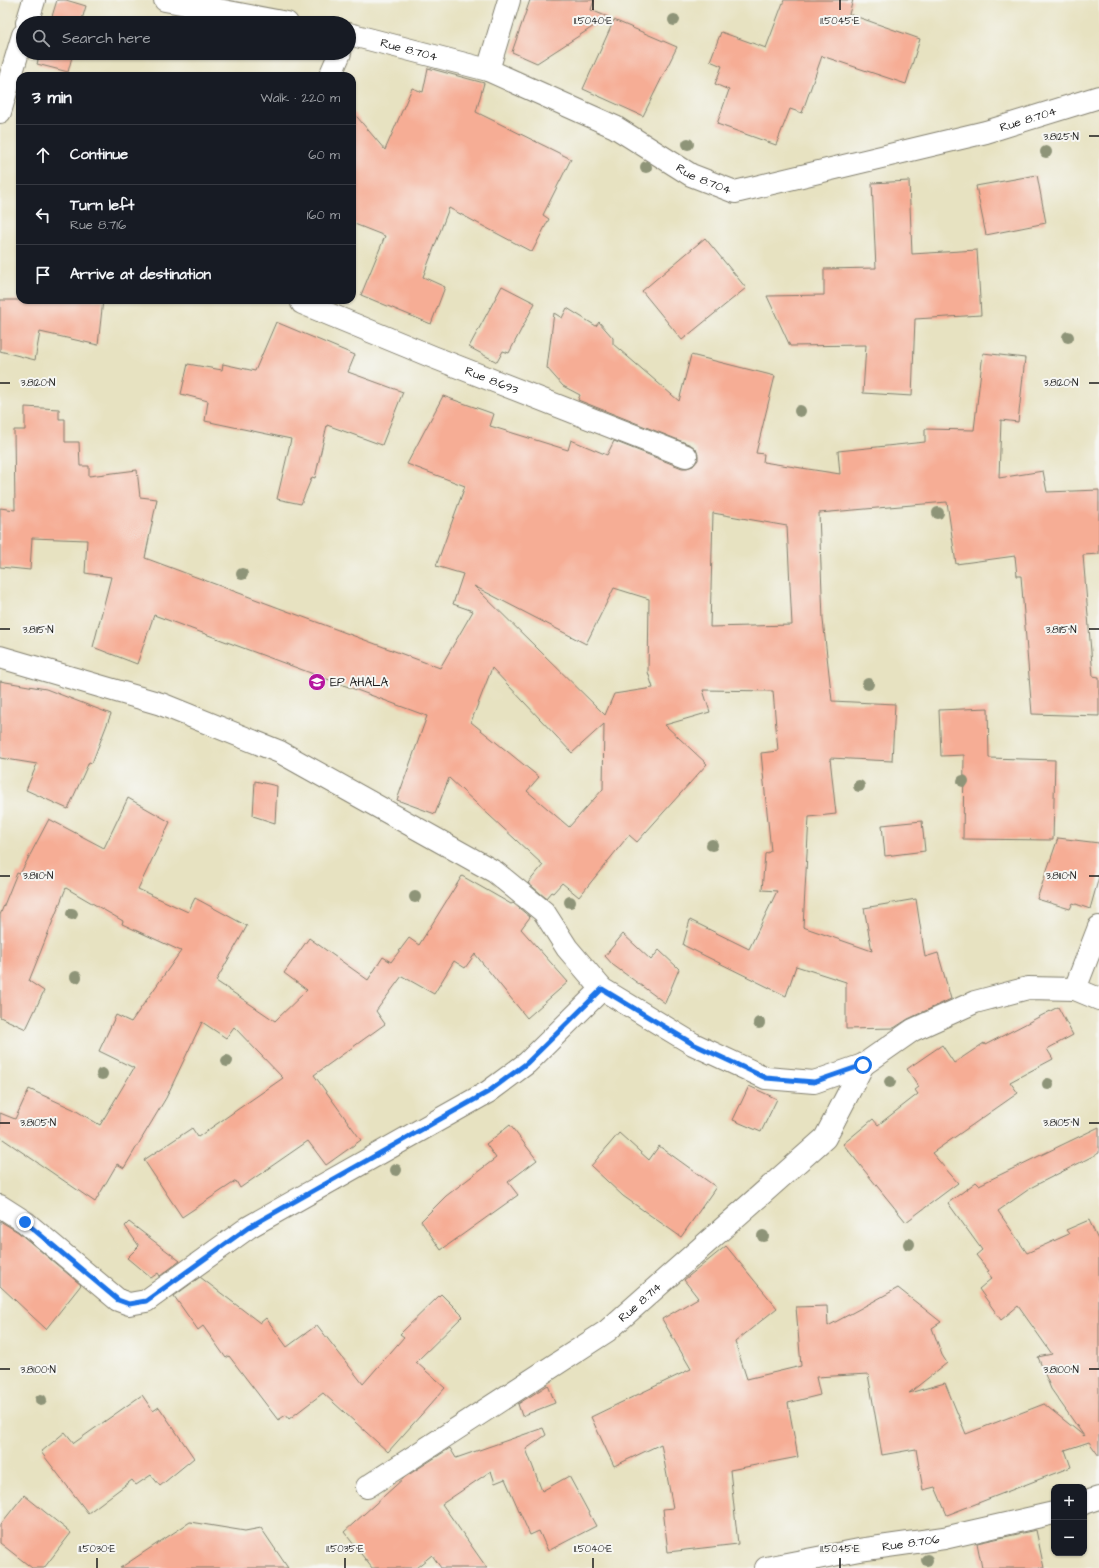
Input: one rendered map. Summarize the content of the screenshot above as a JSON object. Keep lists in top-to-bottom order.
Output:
{
  "streets": {
    "street": [
      "Rue 8.704",
      "Rue 8.693",
      "Rue 8.714",
      "Rue 8.706"
    ]
  },
  "places": {
    "school or university": ["EP AHALA"]
  },
  "page": {
    "search": "Search here",
    "heading": ["3 min", "Walk · 220 m"],
    "list": [
      ["Continue", "60 m"],
      ["Turn left", "Rue 8.716", "160 m"],
      "Arrive at destination"
    ],
    "map_buttons": ["+", "−"]
  },
  "coordinates": [
    "11.5040°E",
    "11.5045°E",
    "3.8125°N",
    "3.8120°N",
    "3.8115°N",
    "3.8110°N",
    "3.8105°N",
    "3.8100°N",
    "11.5030°E",
    "11.5035°E"
  ]
}
